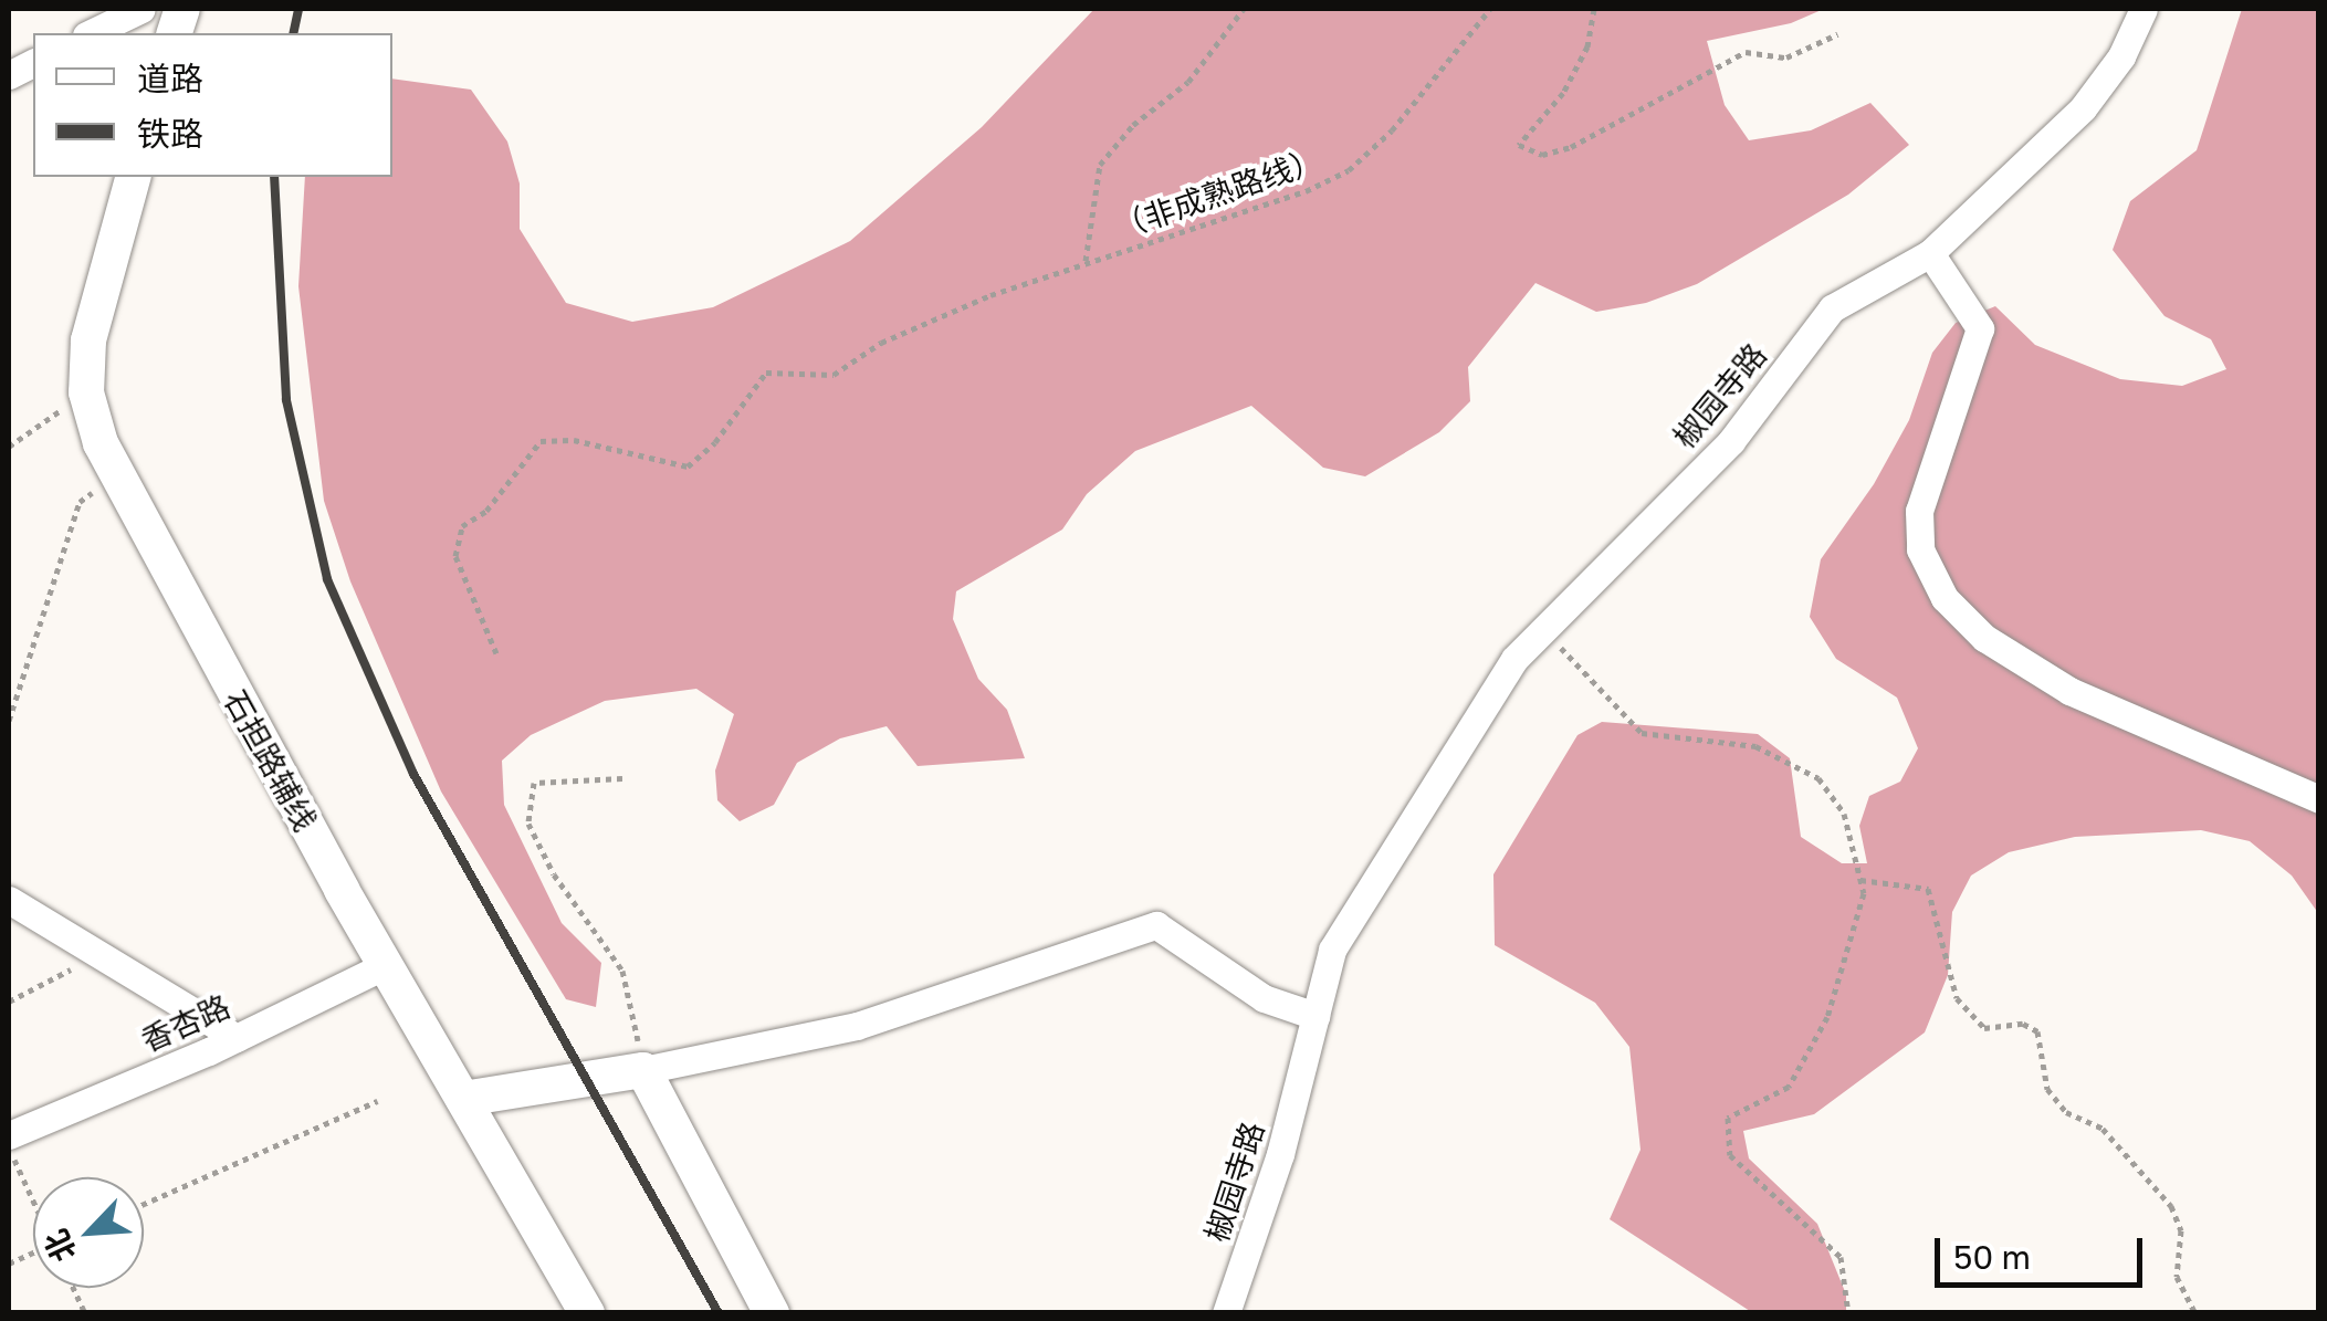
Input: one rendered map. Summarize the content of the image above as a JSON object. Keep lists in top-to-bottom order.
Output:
{
  "streets": {
    "main road": ["石担路辅线"],
    "street": ["椒园寺路", "香杏路"],
    "path": ["（非成熟路线）"]
  },
  "crossings": [
    ["石担路辅线", "香杏路"]
  ],
  "legend": ["道路", "铁路"],
  "scale_bar": "50 m",
  "north": "bottom left"
}
